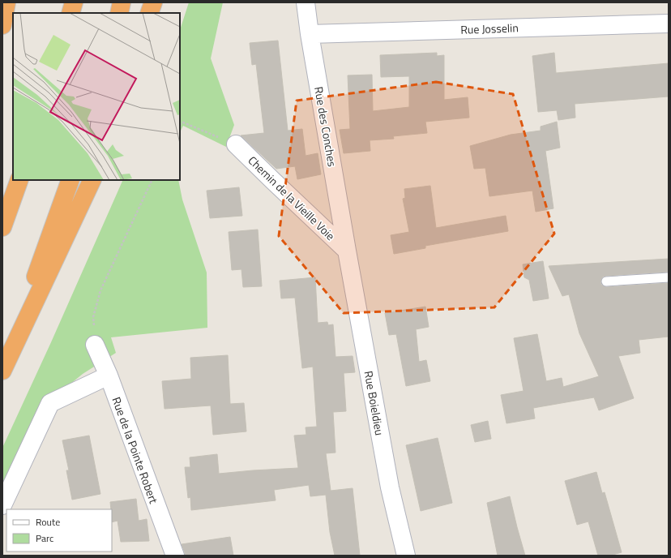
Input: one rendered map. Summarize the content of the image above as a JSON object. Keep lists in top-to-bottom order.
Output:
{
  "streets": {
    "street": [
      "Rue Josselin",
      "Rue des Conches",
      "Chemin de la Vieille Voie",
      "Rue Boieldieu",
      "Rue de la Pointe Robert"
    ]
  },
  "crossings": [
    ["Rue Josselin", "Rue des Conches"],
    ["Rue des Conches", "Chemin de la Vieille Voie"],
    ["Rue des Conches", "Rue Boieldieu"],
    ["Chemin de la Vieille Voie", "Rue Boieldieu"]
  ],
  "legend": ["Route", "Parc"]
}
